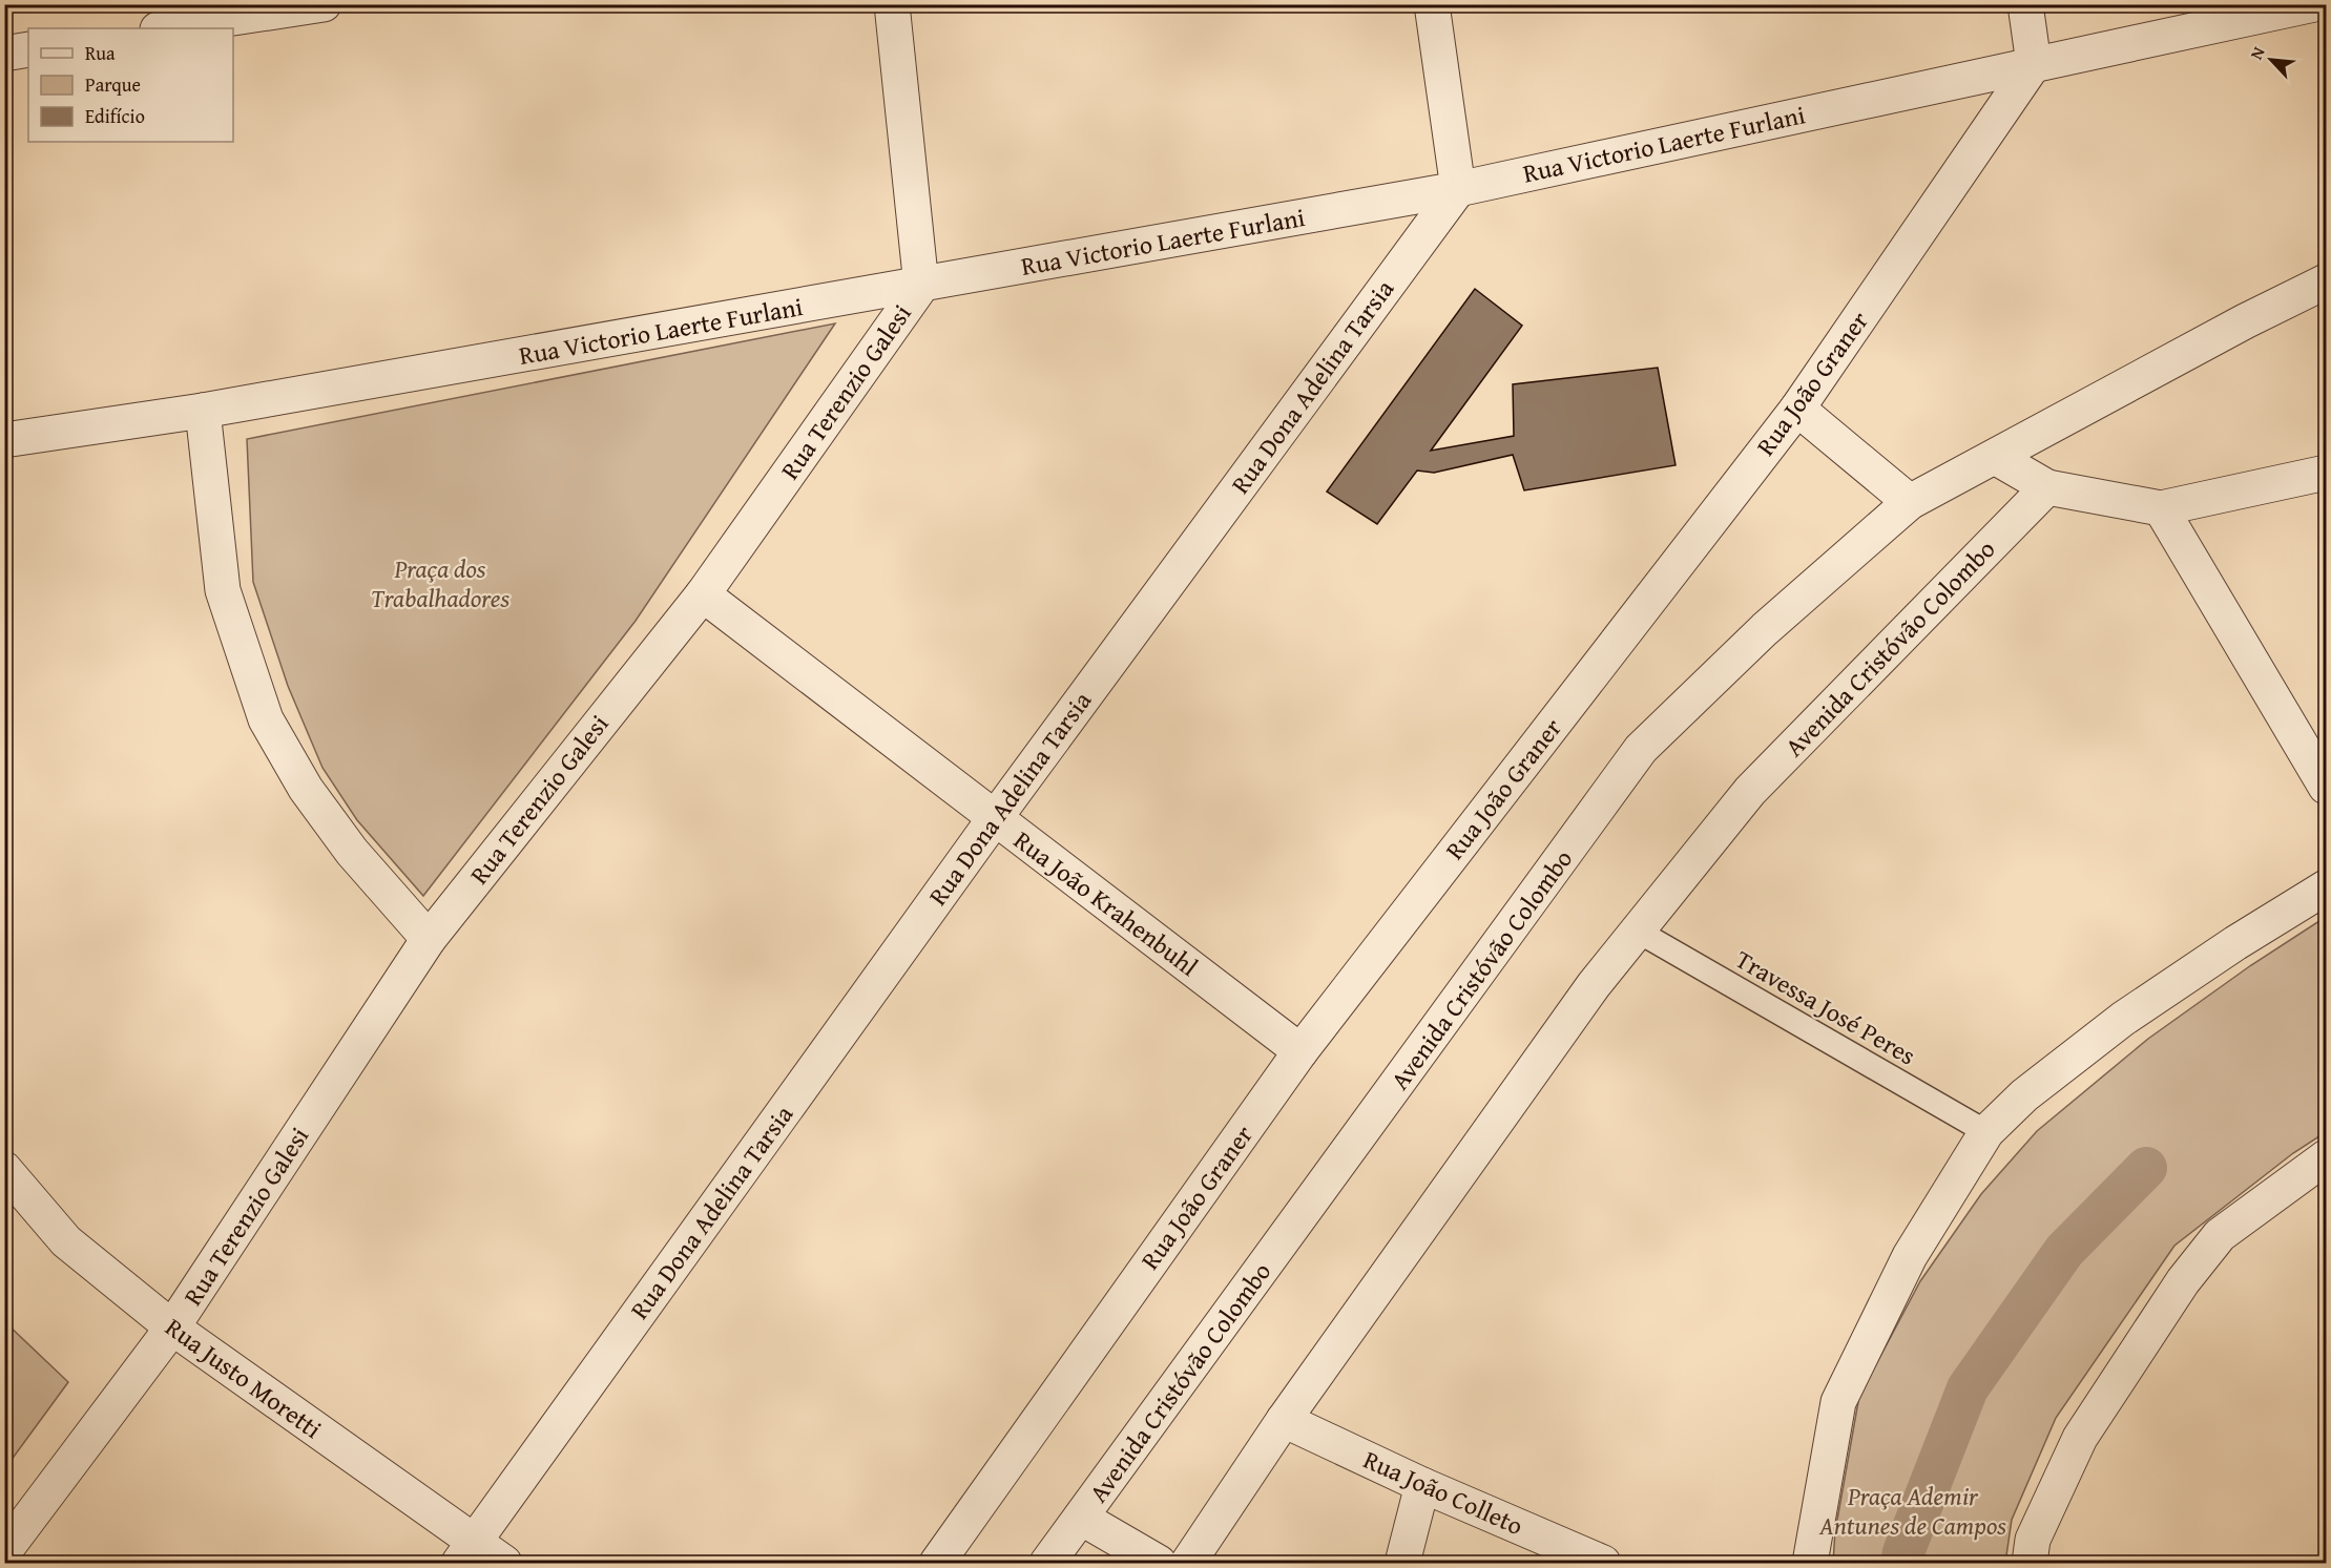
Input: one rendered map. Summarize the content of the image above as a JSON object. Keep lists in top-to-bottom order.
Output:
{
  "streets": {
    "street": [
      "Rua Victorio Laerte Furlani",
      "Rua João Graner",
      "Rua Dona Adelina Tarsia",
      "Rua Terenzio Galesi",
      "Avenida Cristóvão Colombo",
      "Rua João Krahenbuhl",
      "Rua Justo Moretti",
      "Rua João Colleto"
    ],
    "lane": ["Travessa José Peres"]
  },
  "crossings": [
    ["Rua Victorio Laerte Furlani", "Rua João Graner"],
    ["Rua Victorio Laerte Furlani", "Rua Dona Adelina Tarsia"],
    ["Rua Victorio Laerte Furlani", "Rua Terenzio Galesi"],
    ["Rua João Graner", "Rua João Krahenbuhl"],
    ["Rua Dona Adelina Tarsia", "Rua João Krahenbuhl"],
    ["Rua Dona Adelina Tarsia", "Rua Justo Moretti"],
    ["Rua Terenzio Galesi", "Rua João Krahenbuhl"],
    ["Rua Terenzio Galesi", "Rua Justo Moretti"],
    ["Avenida Cristóvão Colombo", "Travessa José Peres"],
    ["Avenida Cristóvão Colombo", "Rua João Colleto"]
  ],
  "parks": ["Praça dos Trabalhadores", "Praça Ademir Antunes de Campos"],
  "legend": ["Rua", "Parque", "Edifício"],
  "north": "top left"
}
